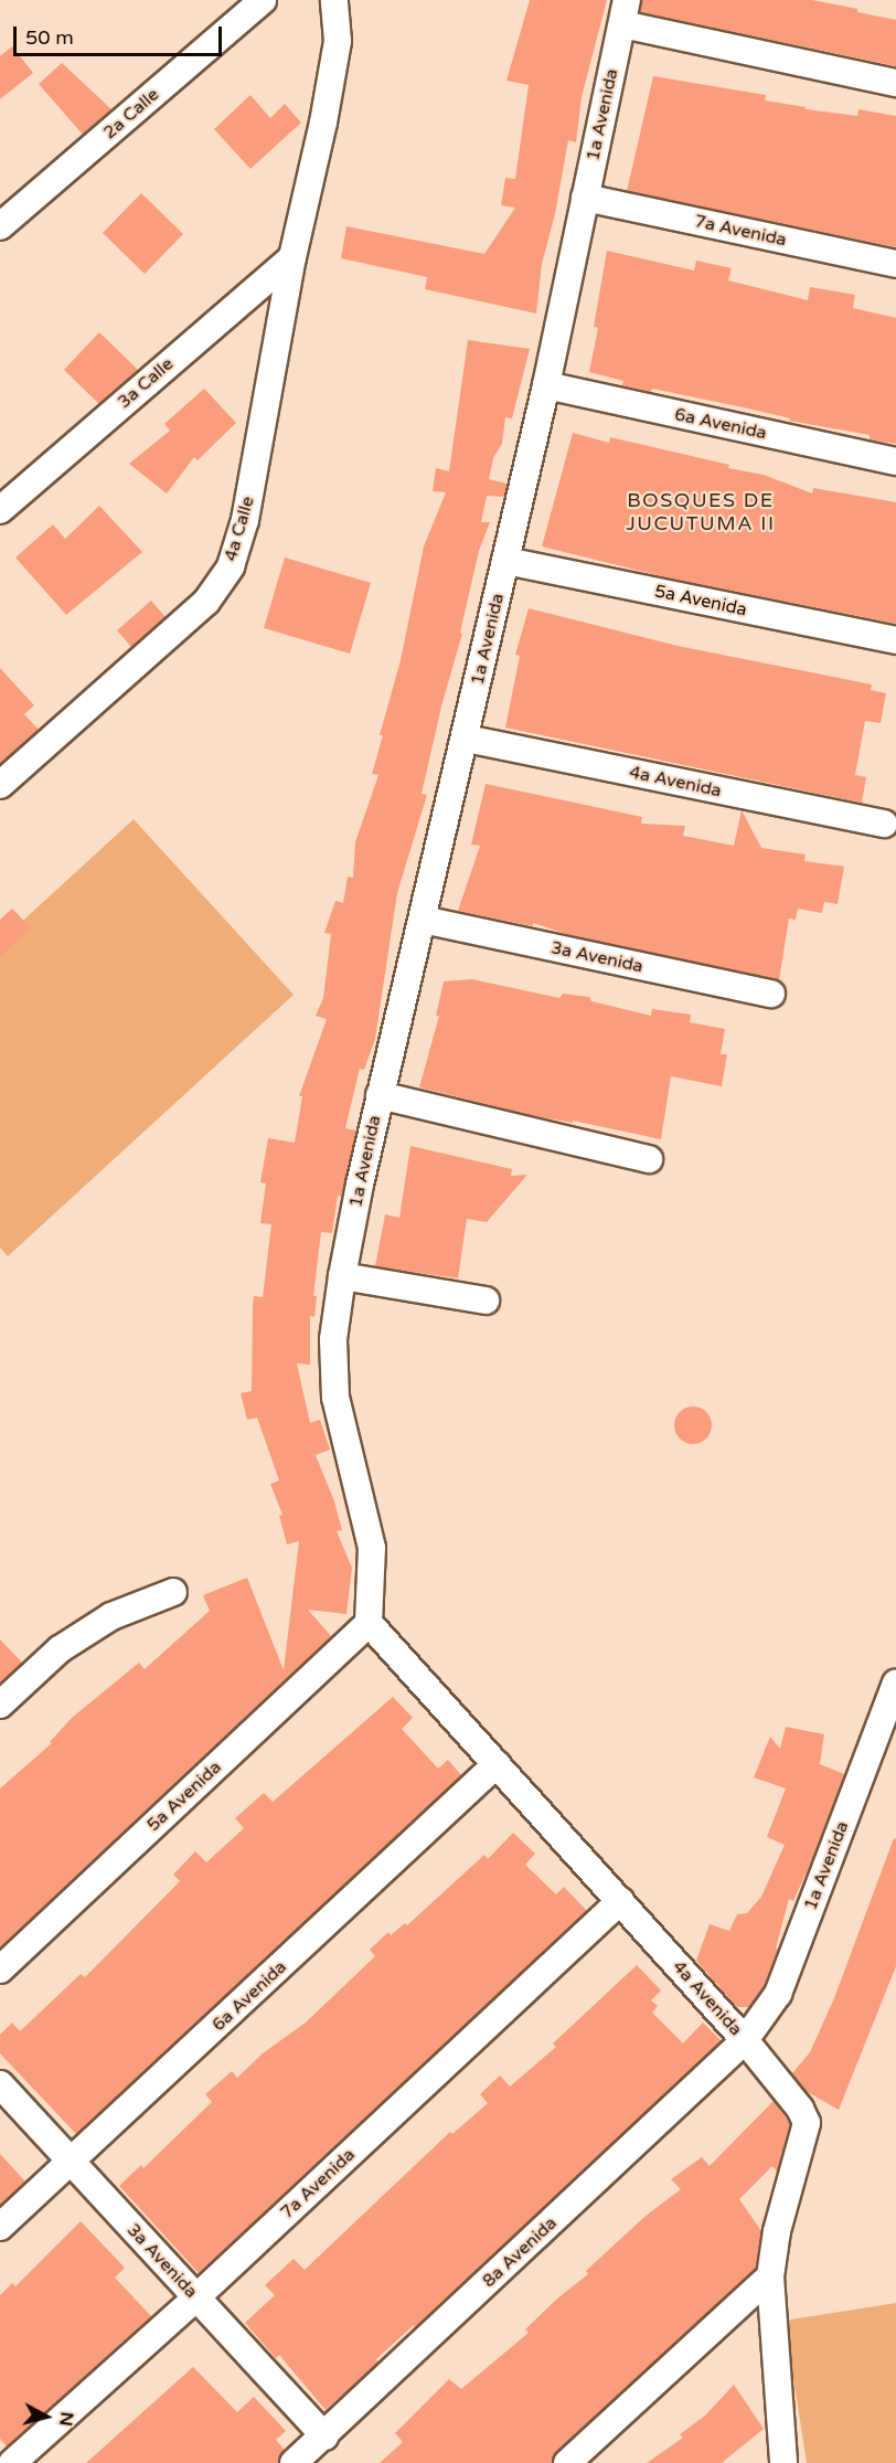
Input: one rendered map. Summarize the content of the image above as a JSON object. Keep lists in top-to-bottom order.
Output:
{
  "streets": {
    "street": [
      "2a Calle",
      "1a Avenida",
      "7a Avenida",
      "3a Calle",
      "6a Avenida",
      "4a Calle",
      "5a Avenida",
      "4a Avenida",
      "3a Avenida",
      "8a Avenida"
    ]
  },
  "crossings": [
    ["1a Avenida", "7a Avenida"],
    ["1a Avenida", "6a Avenida"],
    ["1a Avenida", "5a Avenida"],
    ["1a Avenida", "4a Avenida"],
    ["1a Avenida", "3a Avenida"],
    ["1a Avenida", "8a Avenida"],
    ["7a Avenida", "4a Avenida"],
    ["7a Avenida", "3a Avenida"],
    ["3a Calle", "4a Calle"],
    ["6a Avenida", "4a Avenida"],
    ["6a Avenida", "3a Avenida"],
    ["5a Avenida", "4a Avenida"],
    ["4a Avenida", "8a Avenida"],
    ["3a Avenida", "8a Avenida"]
  ],
  "districts": ["BOSQUES DE JUCUTUMA II"],
  "scale_bar": "50 m",
  "north": "right"
}
